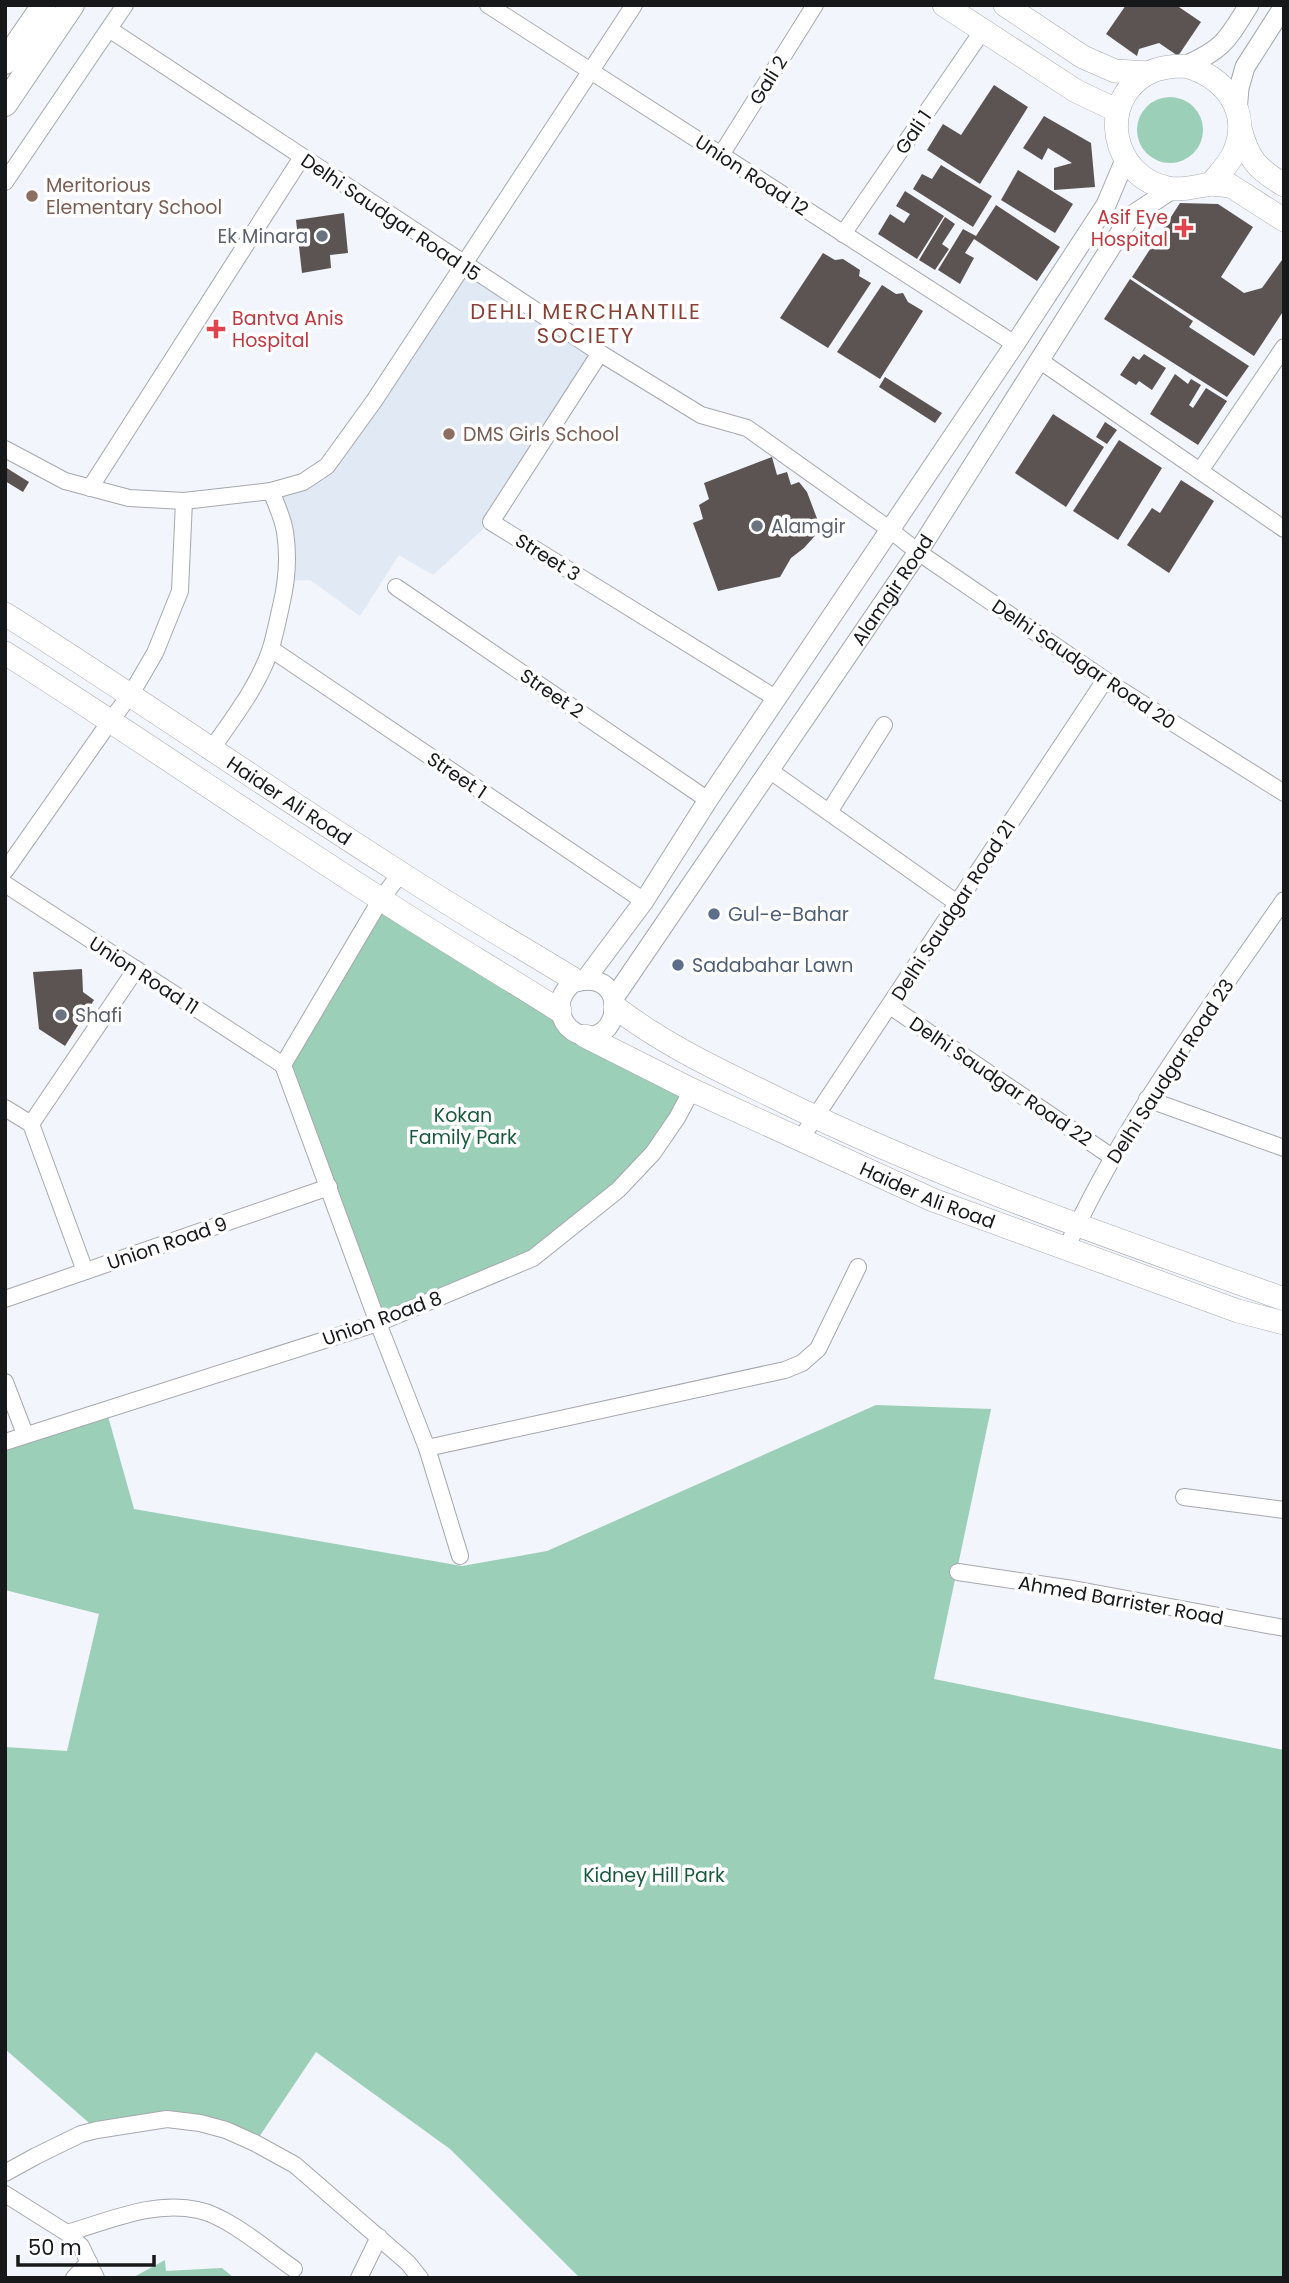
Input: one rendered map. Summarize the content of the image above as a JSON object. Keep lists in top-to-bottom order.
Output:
{
  "streets": {
    "main road": ["Haider Ali Road"],
    "street": [
      "Gali 2",
      "Gali 1",
      "Union Road 12",
      "Delhi Saudgar Road 15",
      "Street 3",
      "Alamgir Road",
      "Delhi Saudgar Road 20",
      "Street 2",
      "Street 1",
      "Delhi Saudgar Road 21",
      "Union Road 11",
      "Delhi Saudgar Road 23",
      "Delhi Saudgar Road 22",
      "Union Road 9",
      "Union Road 8",
      "Ahmed Barrister Road"
    ]
  },
  "crossings": [
    ["Gali 2", "Union Road 12"],
    ["Gali 1", "Union Road 12"],
    ["Union Road 12", "Alamgir Road"],
    ["Delhi Saudgar Road 15", "Street 3"],
    ["Delhi Saudgar Road 15", "Alamgir Road"],
    ["Delhi Saudgar Road 15", "Delhi Saudgar Road 20"],
    ["Street 3", "Alamgir Road"],
    ["Alamgir Road", "Delhi Saudgar Road 20"],
    ["Alamgir Road", "Street 2"],
    ["Alamgir Road", "Street 1"],
    ["Alamgir Road", "Haider Ali Road"],
    ["Delhi Saudgar Road 20", "Delhi Saudgar Road 21"],
    ["Haider Ali Road", "Delhi Saudgar Road 21"],
    ["Haider Ali Road", "Delhi Saudgar Road 23"],
    ["Haider Ali Road", "Union Road 8"],
    ["Delhi Saudgar Road 21", "Delhi Saudgar Road 22"],
    ["Delhi Saudgar Road 23", "Delhi Saudgar Road 22"]
  ],
  "districts": ["DEHLI MERCHANTILE SOCIETY"],
  "parks": ["Kokan Family Park", "Kidney Hill Park"],
  "places": {
    "other": [
      "Meritorious Elementary School",
      "Ek Minara",
      "DMS Girls School",
      "Alamgir",
      "Gul-e-Bahar",
      "Sadabahar Lawn",
      "Shafi"
    ],
    "health": ["Asif Eye Hospital", "Bantva Anis Hospital"]
  },
  "scale_bar": "50 m"
}
